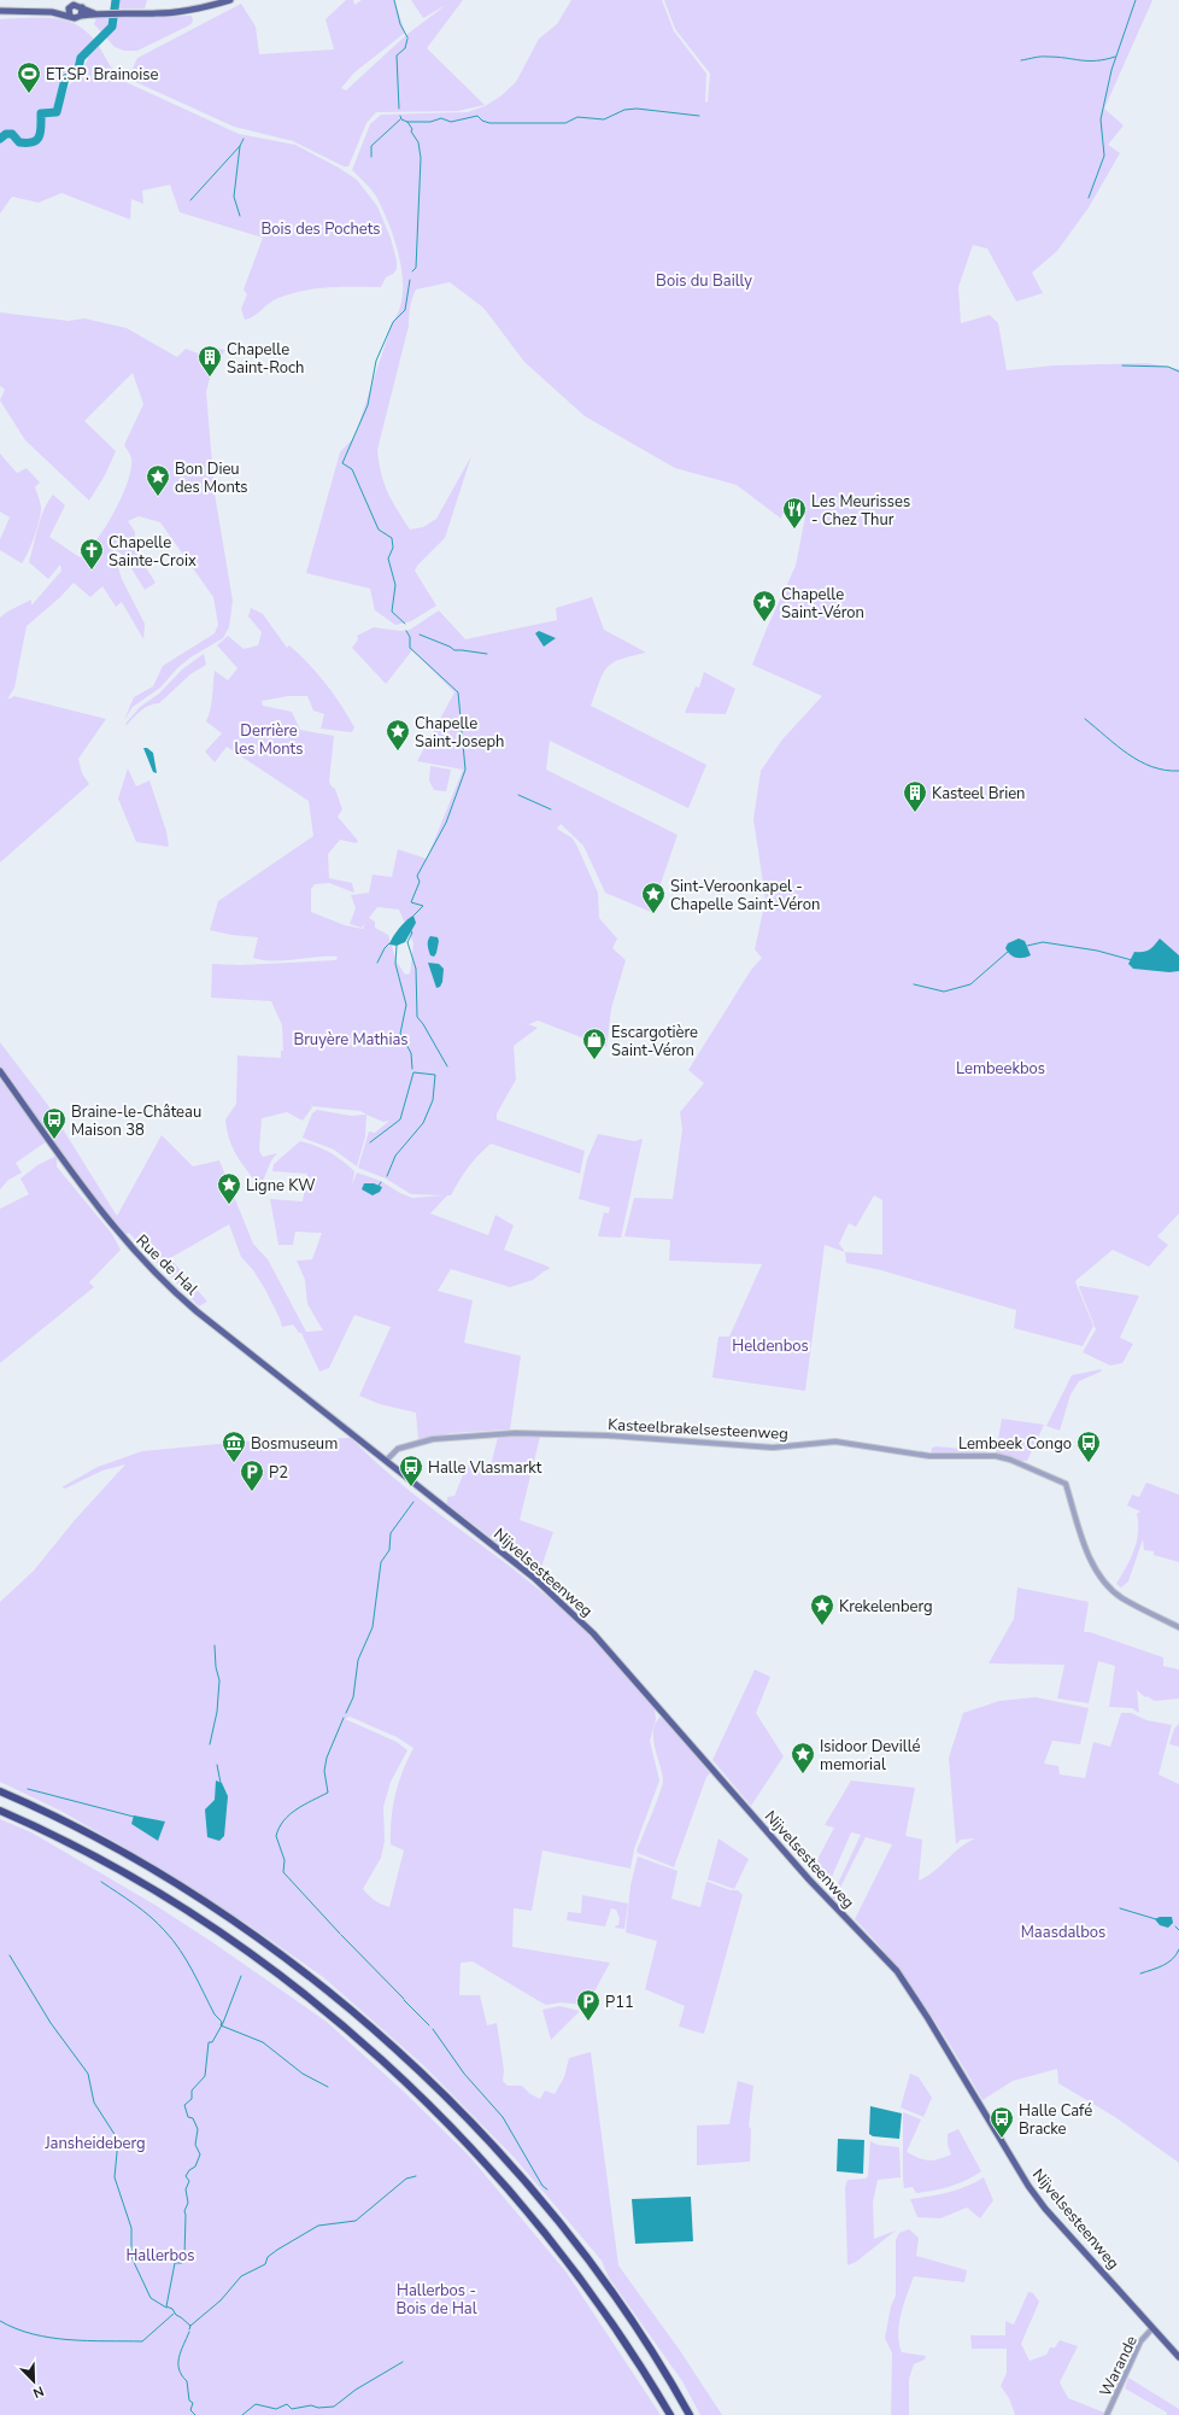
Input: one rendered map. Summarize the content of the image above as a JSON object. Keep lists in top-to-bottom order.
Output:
{
  "streets": {
    "main road": ["Rue de Hal", "Nijvelsesteenweg"],
    "street": ["Kasteelbrakelsesteenweg", "Warande"]
  },
  "crossings": [
    ["Rue de Hal", "Nijvelsesteenweg"],
    ["Kasteelbrakelsesteenweg", "Nijvelsesteenweg"],
    ["Nijvelsesteenweg", "Warande"]
  ],
  "parks": [
    "Bois des Pochets",
    "Bois du Bailly",
    "Derrière les Monts",
    "Bruyère Mathias",
    "Lembeekbos",
    "Heldenbos",
    "Maasdalbos",
    "Jansheideberg",
    "Hallerbos",
    "Hallerbos - Bois de Hal"
  ],
  "places": {
    "sports": ["ET.SP. Brainoise"],
    "building": ["Chapelle Saint-Roch", "Kasteel Brien"],
    "place": [
      "Bon Dieu des Monts",
      "Chapelle Saint-Véron",
      "Chapelle Saint-Joseph",
      "Sint-Veroonkapel - Chapelle Saint-Véron",
      "Ligne KW",
      "Krekelenberg",
      "Isidoor Devillé memorial"
    ],
    "restaurant": ["Les Meurisses - Chez Thur"],
    "church": ["Chapelle Sainte-Croix"],
    "shop": ["Escargotière Saint-Véron"],
    "bus stop": [
      "Braine-le-Château Maison 38",
      "Lembeek Congo",
      "Halle Vlasmarkt",
      "Halle Café Bracke"
    ],
    "museum": ["Bosmuseum"],
    "parking": ["P2", "P11"]
  },
  "north": "bottom right"
}
